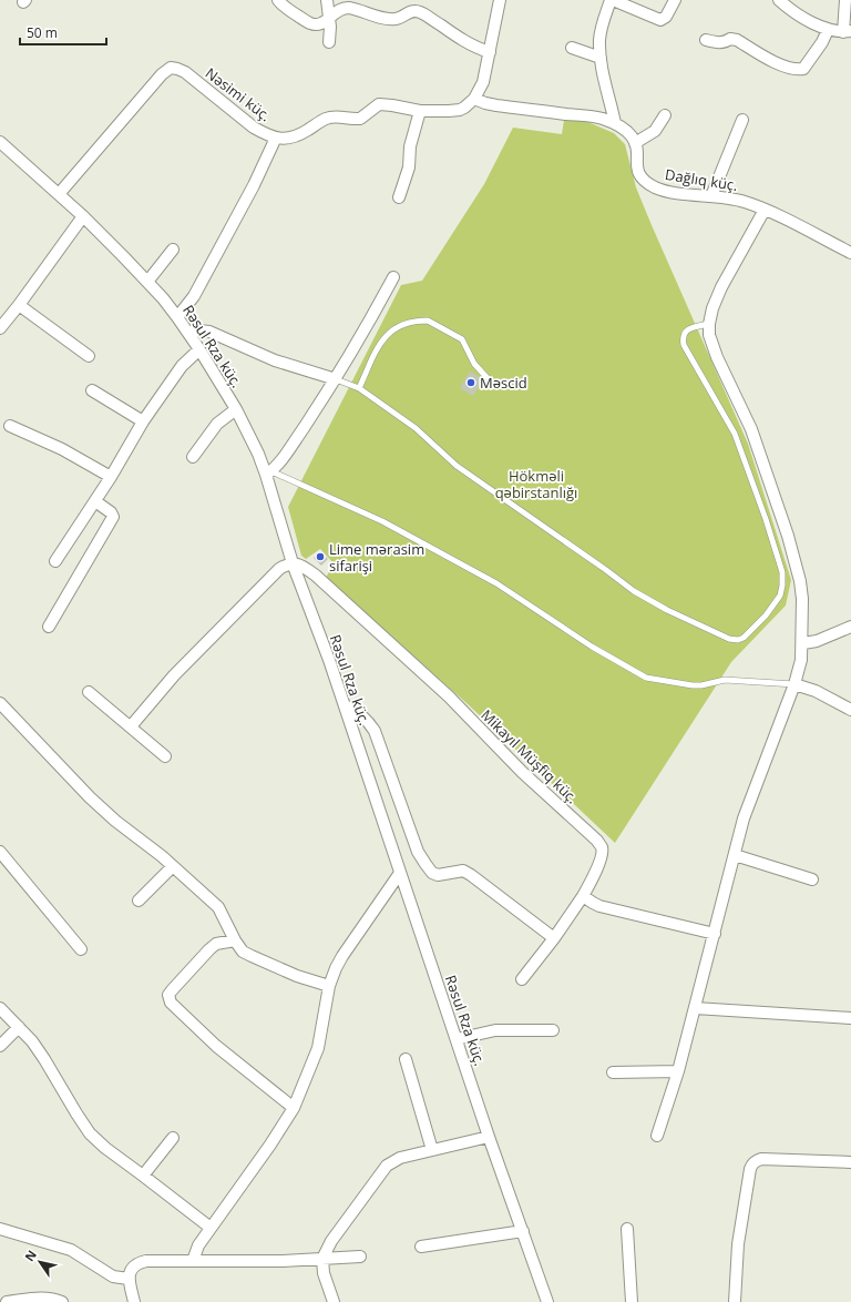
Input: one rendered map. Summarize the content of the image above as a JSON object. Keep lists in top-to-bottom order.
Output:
{
  "streets": {
    "street": [
      "Nəsimi küç.",
      "Dağlıq küç.",
      "Rəsul Rza küç.",
      "Mikayıl Müşfiq küç."
    ]
  },
  "crossings": [
    ["Nəsimi küç.", "Rəsul Rza küç."],
    ["Rəsul Rza küç.", "Mikayıl Müşfiq küç."]
  ],
  "parks": ["Hökməli qəbirstanlığı"],
  "places": ["Məscid", "Lime mərasim sifarişi"],
  "scale_bar": "50 m",
  "north": "top left"
}
